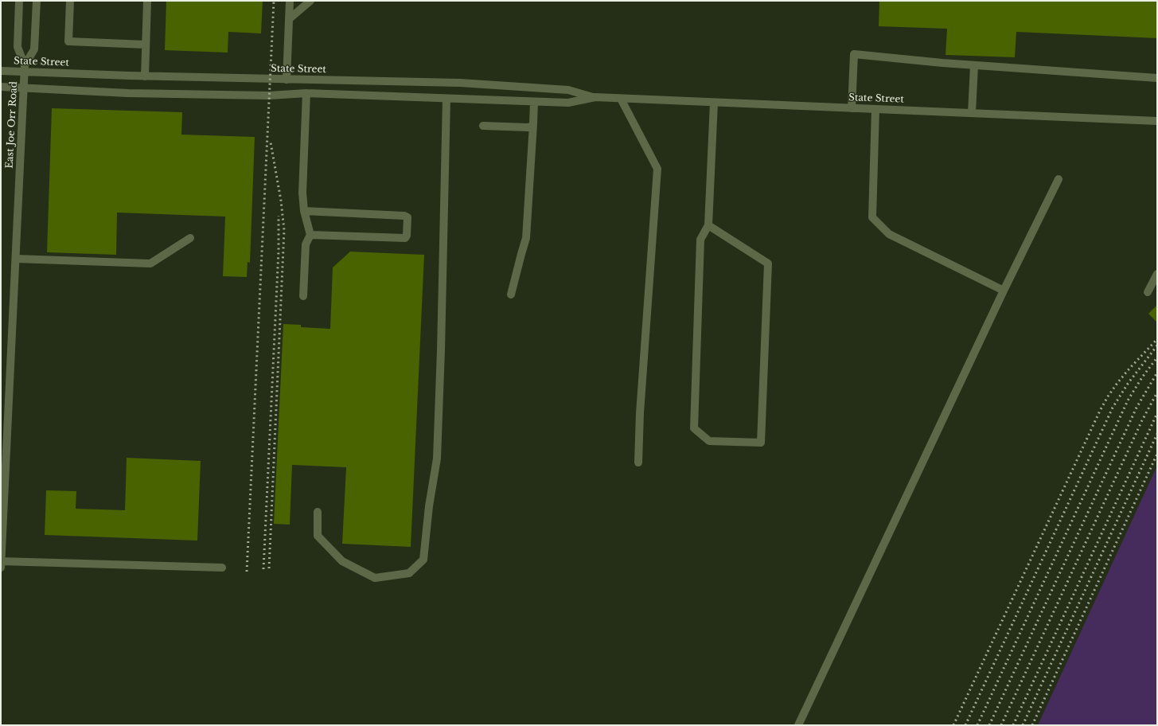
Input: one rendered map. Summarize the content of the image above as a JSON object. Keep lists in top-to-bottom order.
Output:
{
  "streets": {
    "street": ["State Street", "East Joe Orr Road"]
  },
  "crossings": [
    ["State Street", "East Joe Orr Road"]
  ]
}
